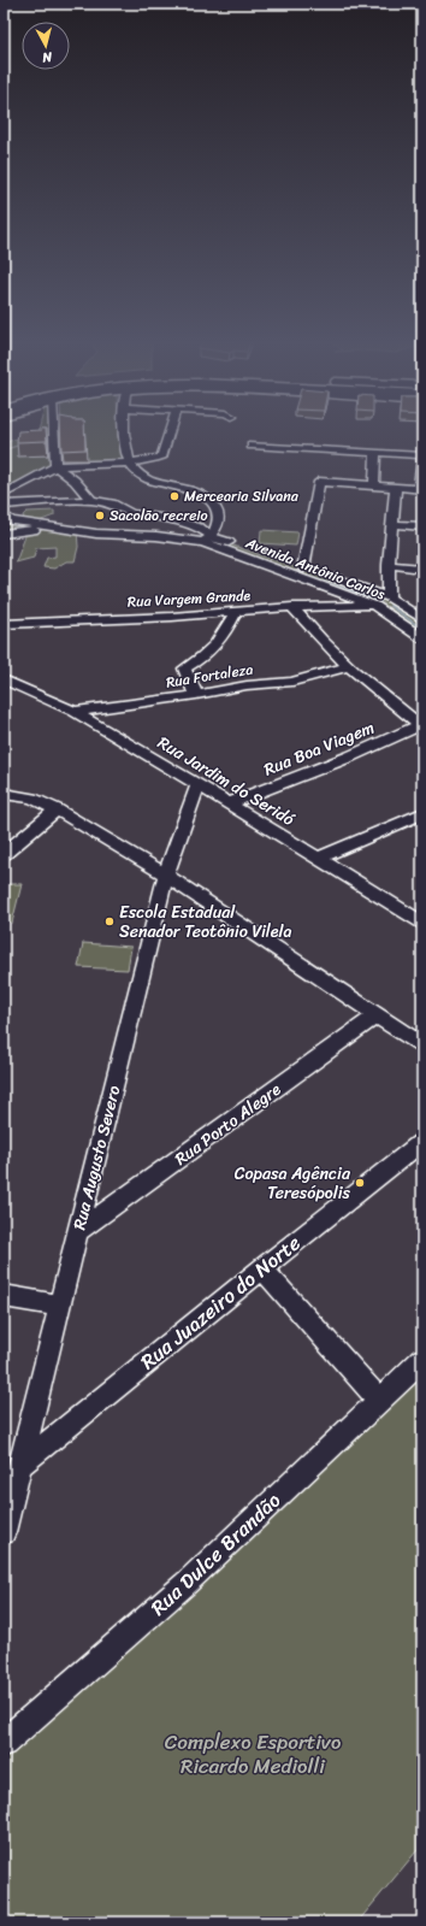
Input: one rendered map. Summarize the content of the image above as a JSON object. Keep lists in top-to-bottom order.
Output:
{
  "streets": {
    "street": [
      "Avenida Antônio Carlos",
      "Rua Vargem Grande",
      "Rua Fortaleza",
      "Rua Boa Viagem",
      "Rua Jardim do Seridó",
      "Rua Porto Alegre",
      "Rua Augusto Severo",
      "Rua Juazeiro do Norte",
      "Rua Dulce Brandão"
    ]
  },
  "crossings": [
    ["Avenida Antônio Carlos", "Rua Vargem Grande"],
    ["Rua Fortaleza", "Rua Jardim do Seridó"],
    ["Rua Boa Viagem", "Rua Jardim do Seridó"],
    ["Rua Jardim do Seridó", "Rua Augusto Severo"],
    ["Rua Porto Alegre", "Rua Augusto Severo"],
    ["Rua Augusto Severo", "Rua Juazeiro do Norte"]
  ],
  "parks": ["Complexo Esportivo Ricardo Mediolli"],
  "places": [
    "Mercearia Silvana",
    "Sacolão recreio",
    "Escola Estadual Senador Teotônio Vilela",
    "Copasa Agência Teresópolis"
  ],
  "north": "bottom"
}
